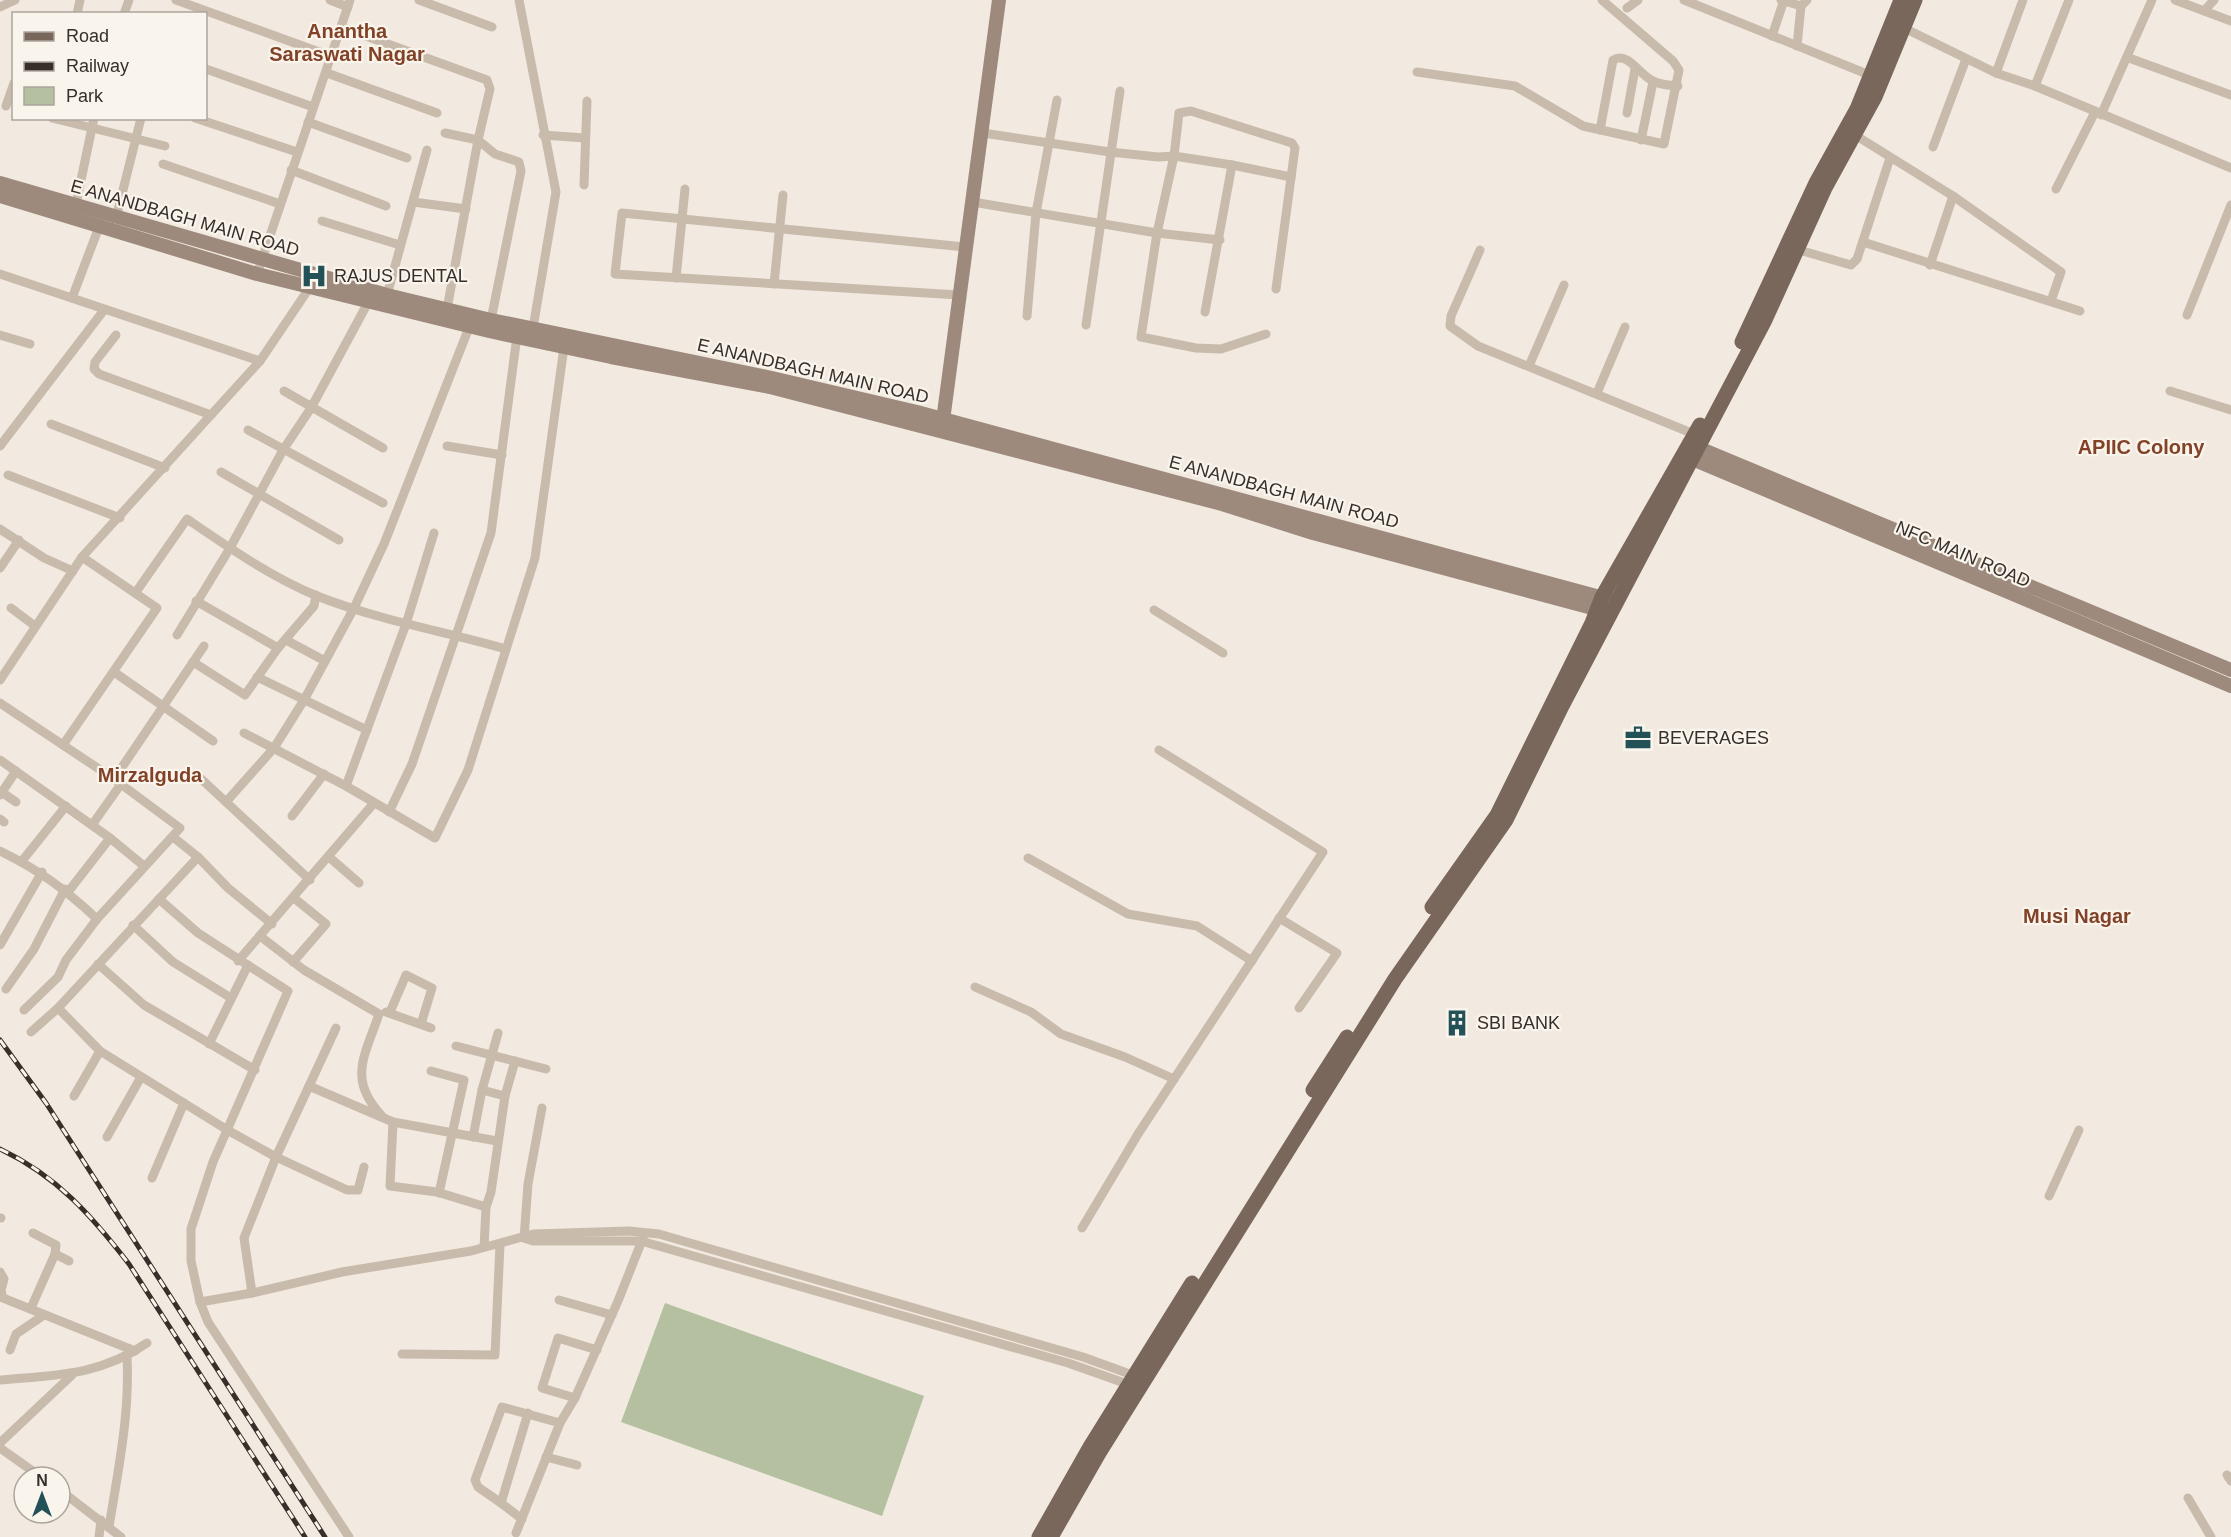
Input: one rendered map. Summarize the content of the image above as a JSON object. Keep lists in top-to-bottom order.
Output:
{
  "streets": {
    "street": ["E ANANDBAGH MAIN ROAD", "NFC MAIN ROAD"]
  },
  "districts": [
    "Anantha Saraswati Nagar",
    "APIIC Colony",
    "Mirzalguda",
    "Musi Nagar"
  ],
  "places": {
    "hospital": ["RAJUS DENTAL"],
    "office": ["BEVERAGES"],
    "building": ["SBI BANK"]
  },
  "legend": ["Road", "Railway", "Park"],
  "north": "top"
}
